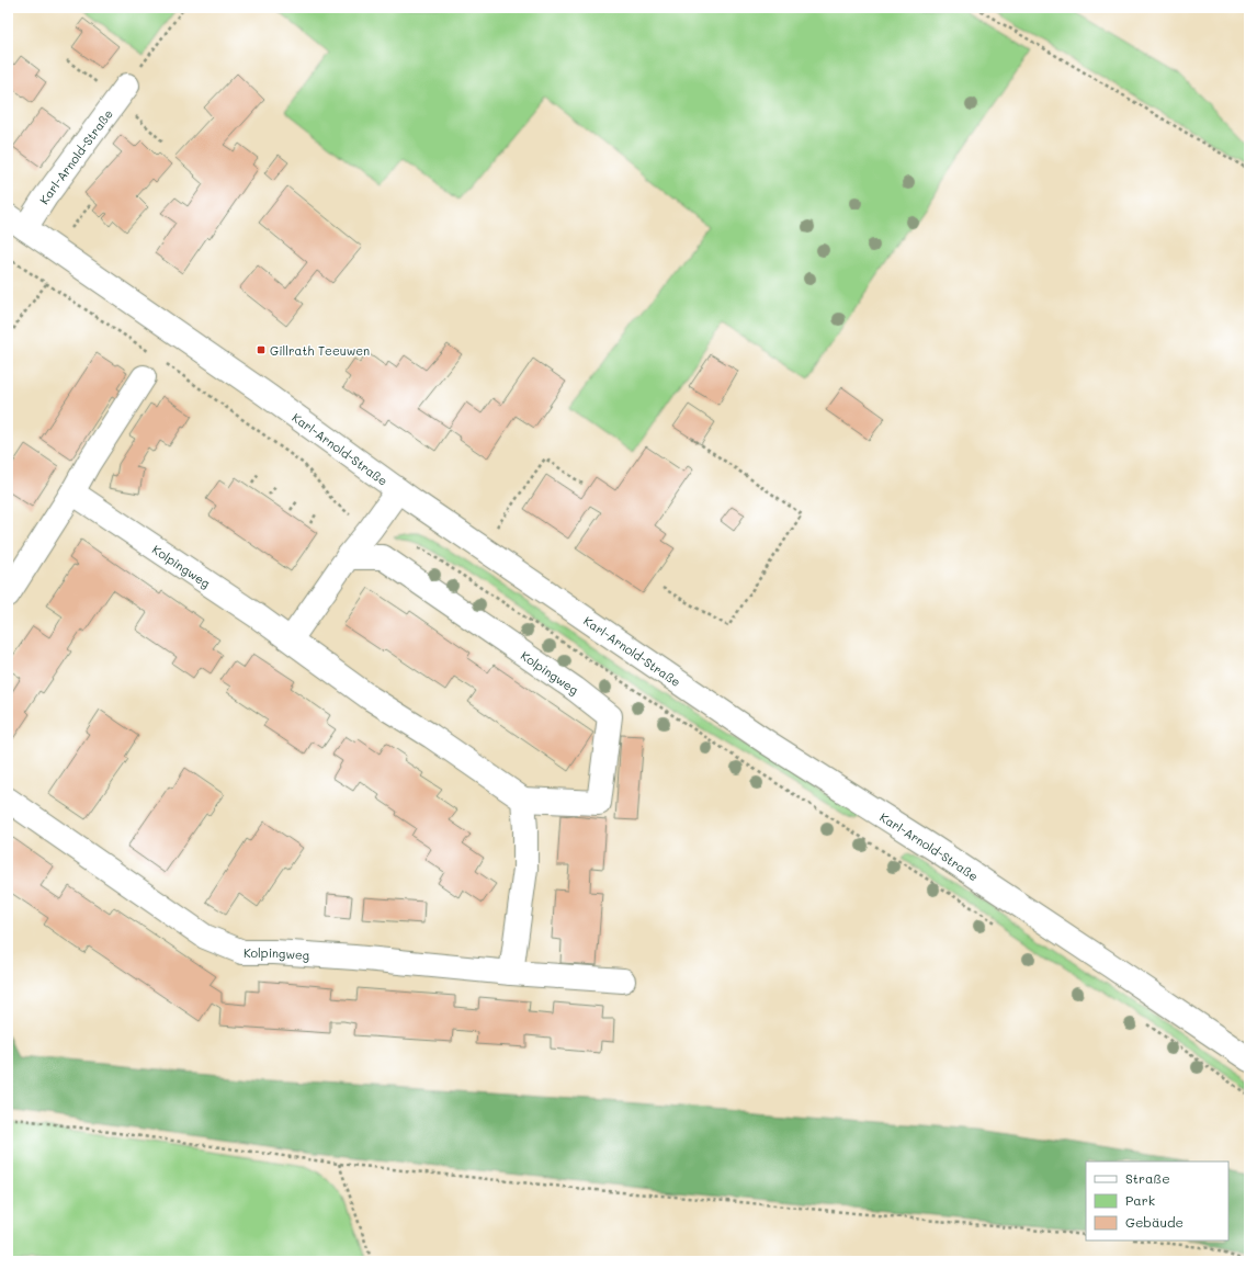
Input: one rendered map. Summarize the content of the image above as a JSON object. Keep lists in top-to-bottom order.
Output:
{
  "streets": {
    "street": ["Karl-Arnold-Straße", "Kolpingweg"]
  },
  "places": {
    "transit": ["Gillrath Teeuwen"]
  },
  "legend": ["Straße", "Park", "Gebäude"]
}
